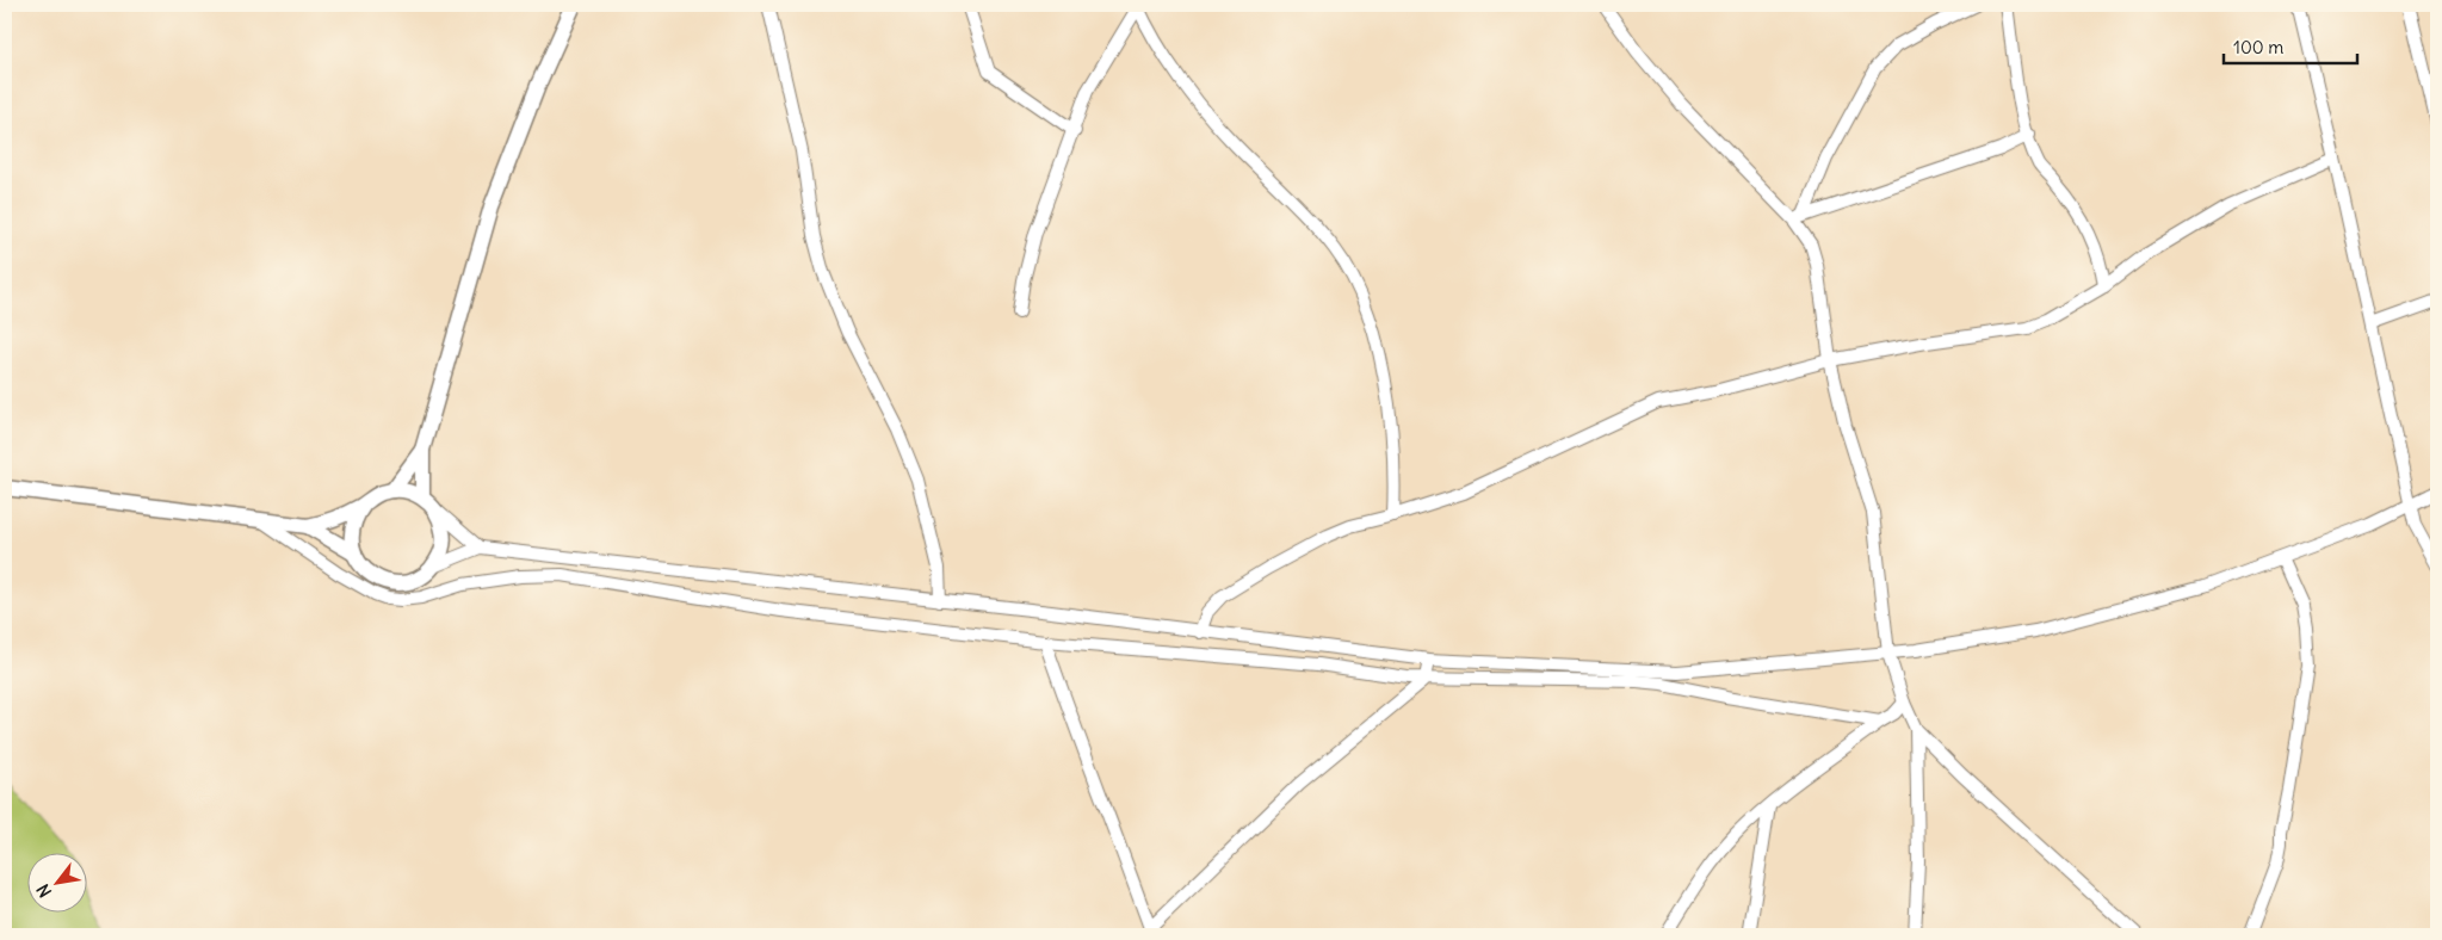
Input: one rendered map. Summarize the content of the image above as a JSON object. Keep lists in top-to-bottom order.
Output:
{
  "scale_bar": "100 m",
  "north": "bottom left"
}
